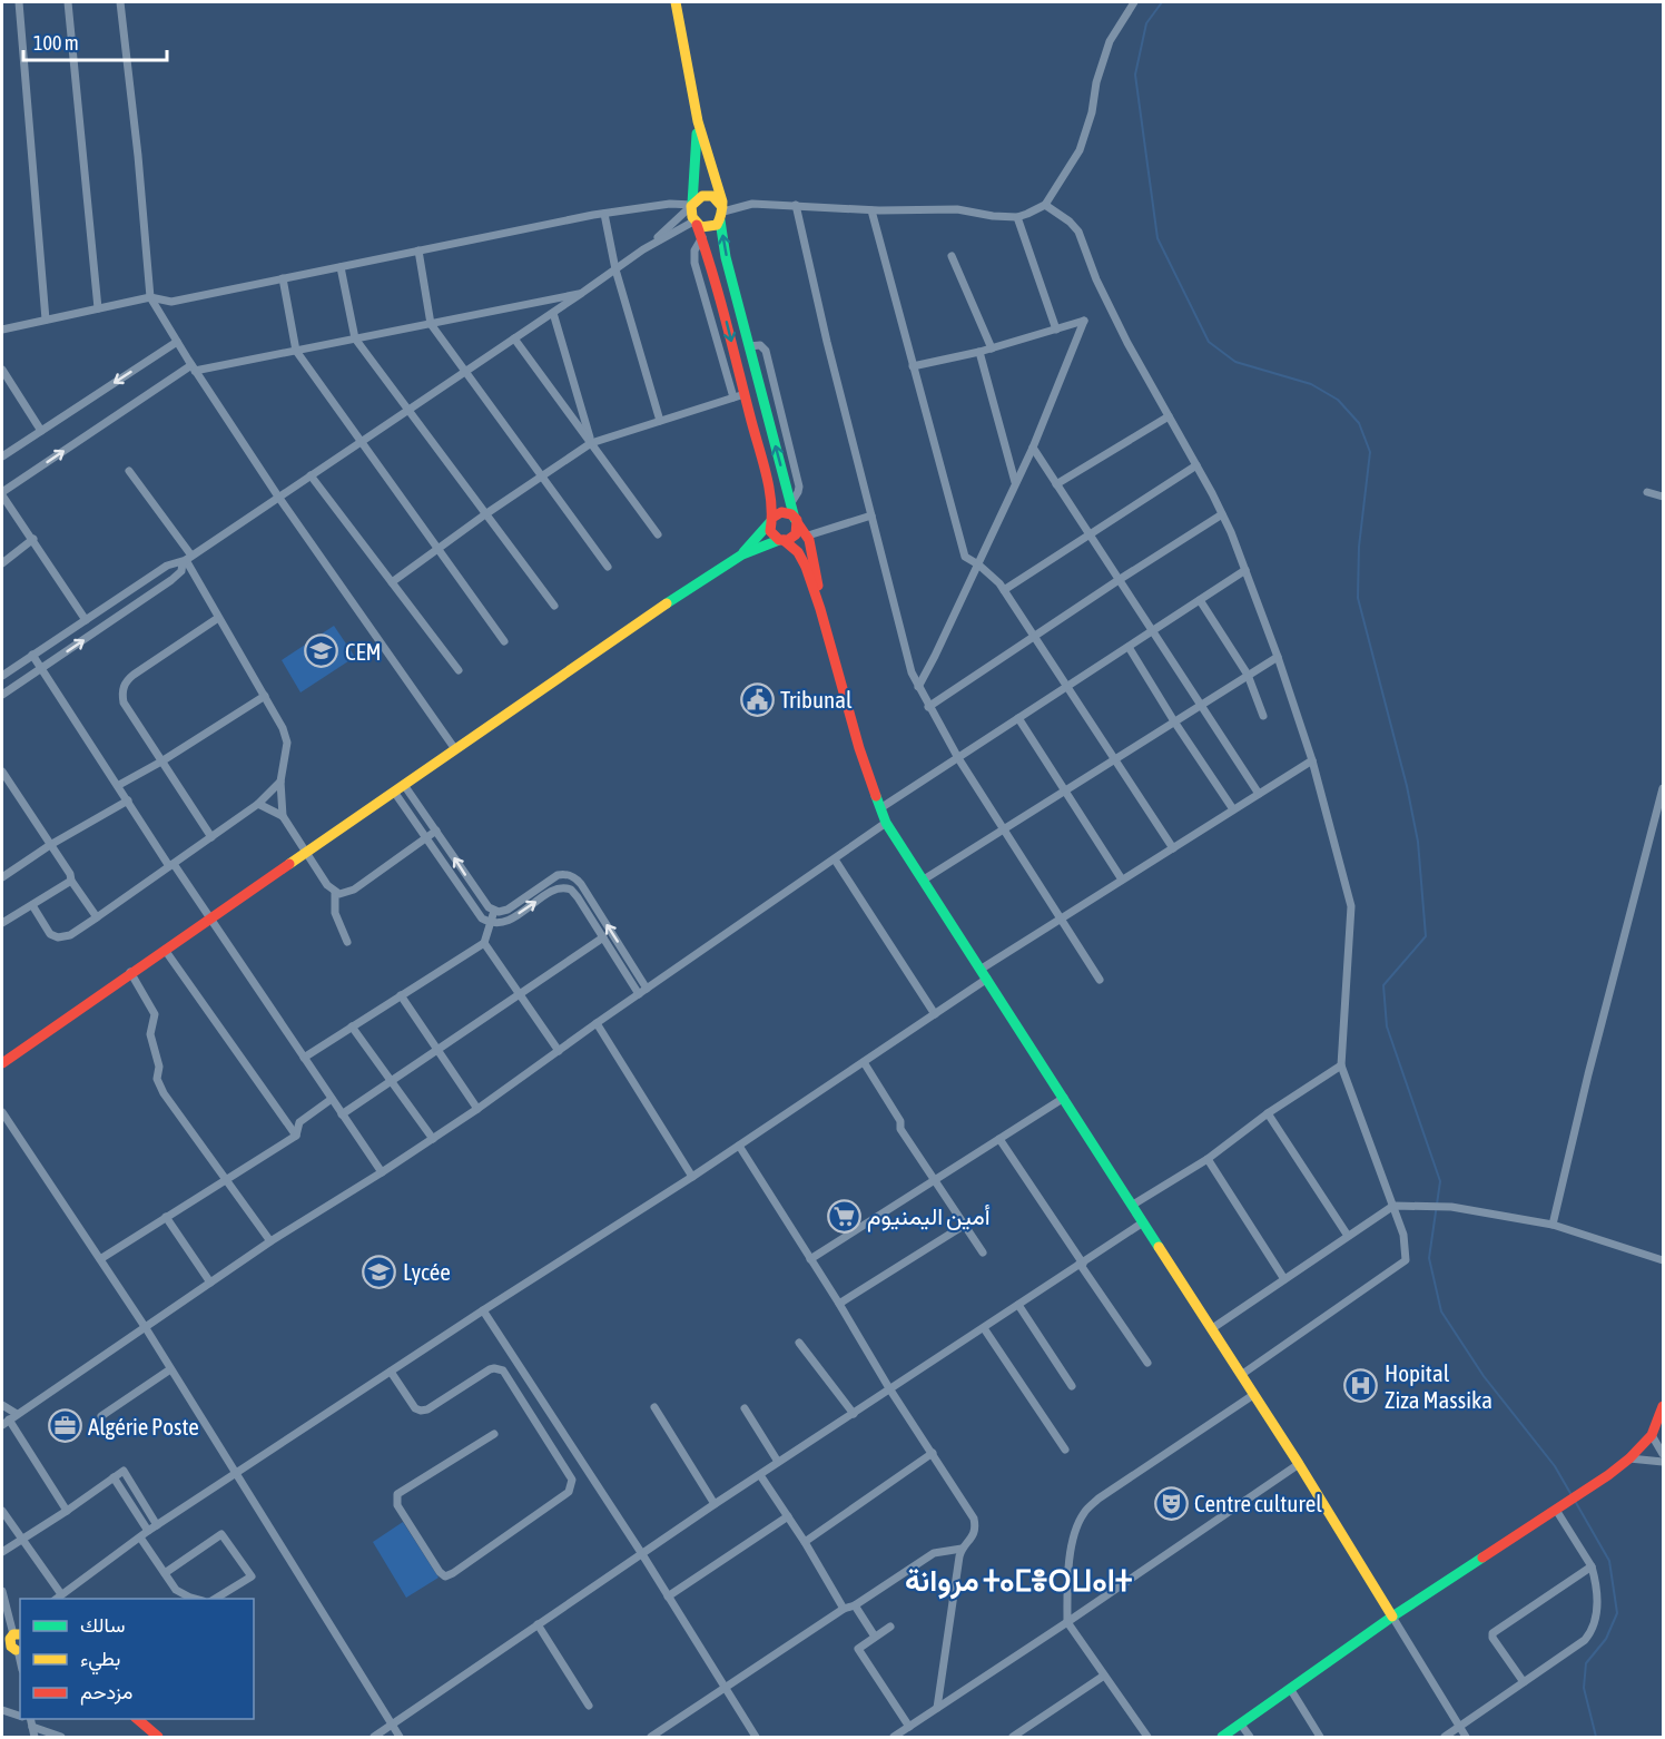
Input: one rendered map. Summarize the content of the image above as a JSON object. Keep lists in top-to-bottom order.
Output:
{
  "districts": ["مروانة ⵜⴰⵎⴻⵔⵡⴰⵏⵜ"],
  "places": {
    "school or university": ["CEM", "Lycée"],
    "public building": ["Tribunal"],
    "supermarket": ["أمين اليمنيوم"],
    "hospital": ["Hopital Ziza Massika"],
    "office": ["Algérie Poste"],
    "theatre": ["Centre culturel"]
  },
  "legend": ["سالك", "بطيء", "مزدحم"],
  "scale_bar": "100 m"
}
